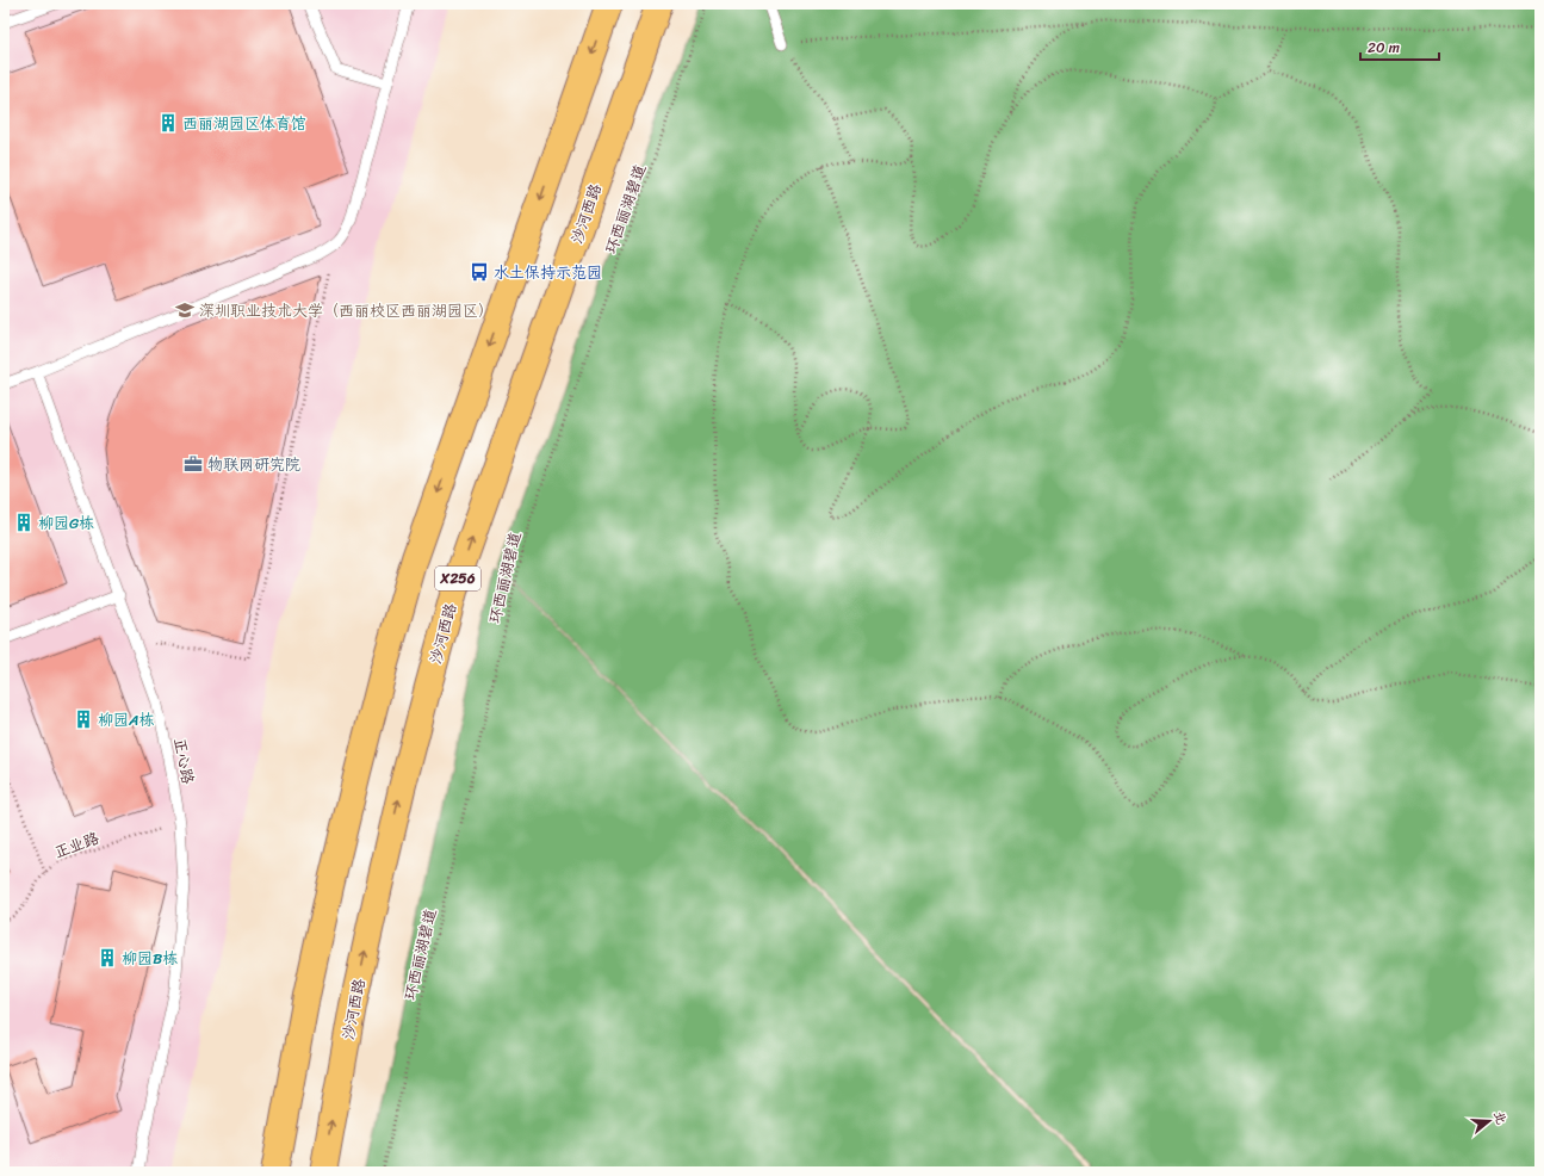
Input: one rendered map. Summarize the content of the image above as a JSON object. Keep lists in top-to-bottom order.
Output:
{
  "streets": {
    "main road": ["沙河西路", "X256"],
    "lane": ["正心路"],
    "path": ["环西丽湖碧道", "正业路"]
  },
  "crossings": [
    ["正心路", "正业路"]
  ],
  "places": {
    "building": [
      "西丽湖园区体育馆",
      "柳园G栋",
      "柳园A栋",
      "柳园B栋"
    ],
    "bus stop": ["水土保持示范园"],
    "school or university": ["深圳职业技术大学（西丽校区西丽湖园区）"],
    "office": ["物联网研究院"]
  },
  "scale_bar": "20 m",
  "north": "right"
}
